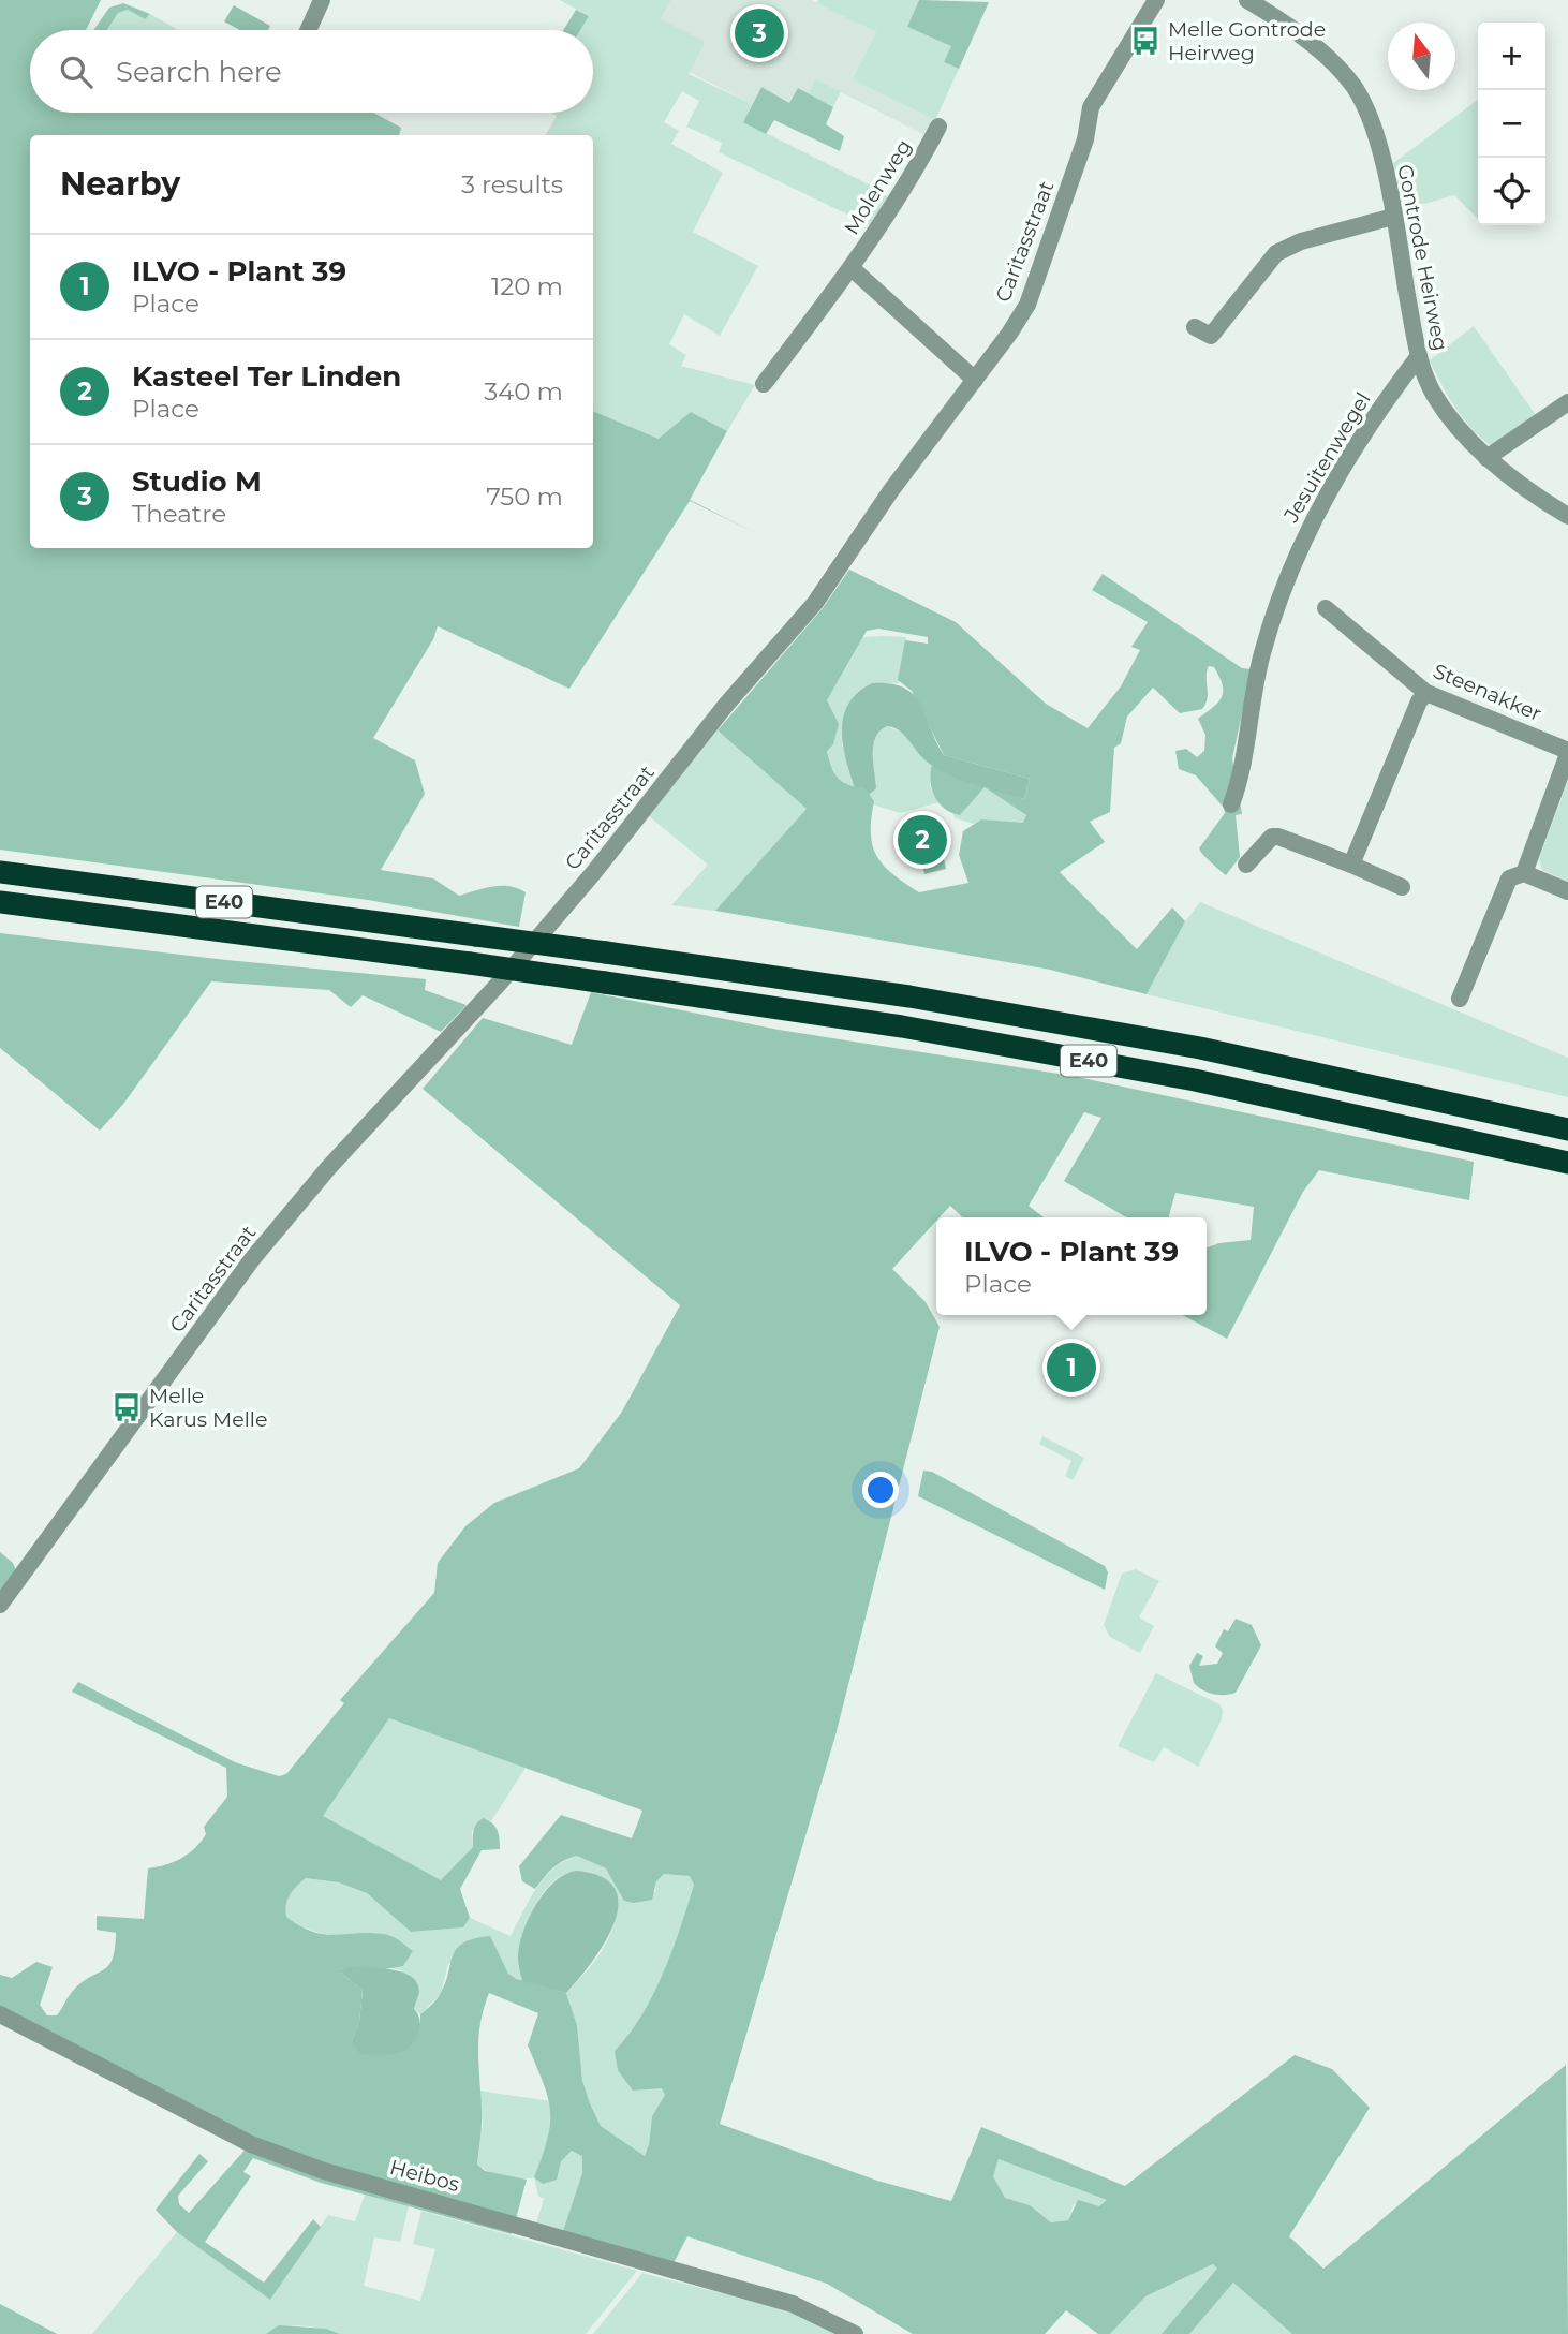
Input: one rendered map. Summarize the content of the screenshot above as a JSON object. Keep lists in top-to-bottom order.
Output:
{
  "streets": {
    "highway": ["E40"],
    "street": [
      "Molenweg",
      "Caritasstraat",
      "Gontrode Heirweg",
      "Jesuitenwegel",
      "Steenakker",
      "Heibos"
    ]
  },
  "crossings": [
    ["Molenweg", "Caritasstraat"],
    ["Gontrode Heirweg", "Jesuitenwegel"]
  ],
  "places": {
    "bus stop": ["Melle Gontrode Heirweg", "Melle Karus Melle"]
  },
  "north": "top",
  "page": {
    "pins": ["3", "2", "1"],
    "map_buttons": ["+", "−"],
    "search": "Search here",
    "heading": ["Nearby", "3 results"],
    "list": [
      {
        "mark": "1",
        "name": "ILVO - Plant 39",
        "note": "Place",
        "value": "120 m"
      },
      {
        "mark": "2",
        "name": "Kasteel Ter Linden",
        "note": "Place",
        "value": "340 m"
      },
      {
        "mark": "3",
        "name": "Studio M",
        "note": "Theatre",
        "value": "750 m"
      }
    ],
    "popup": ["ILVO - Plant 39", "Place"]
  }
}
